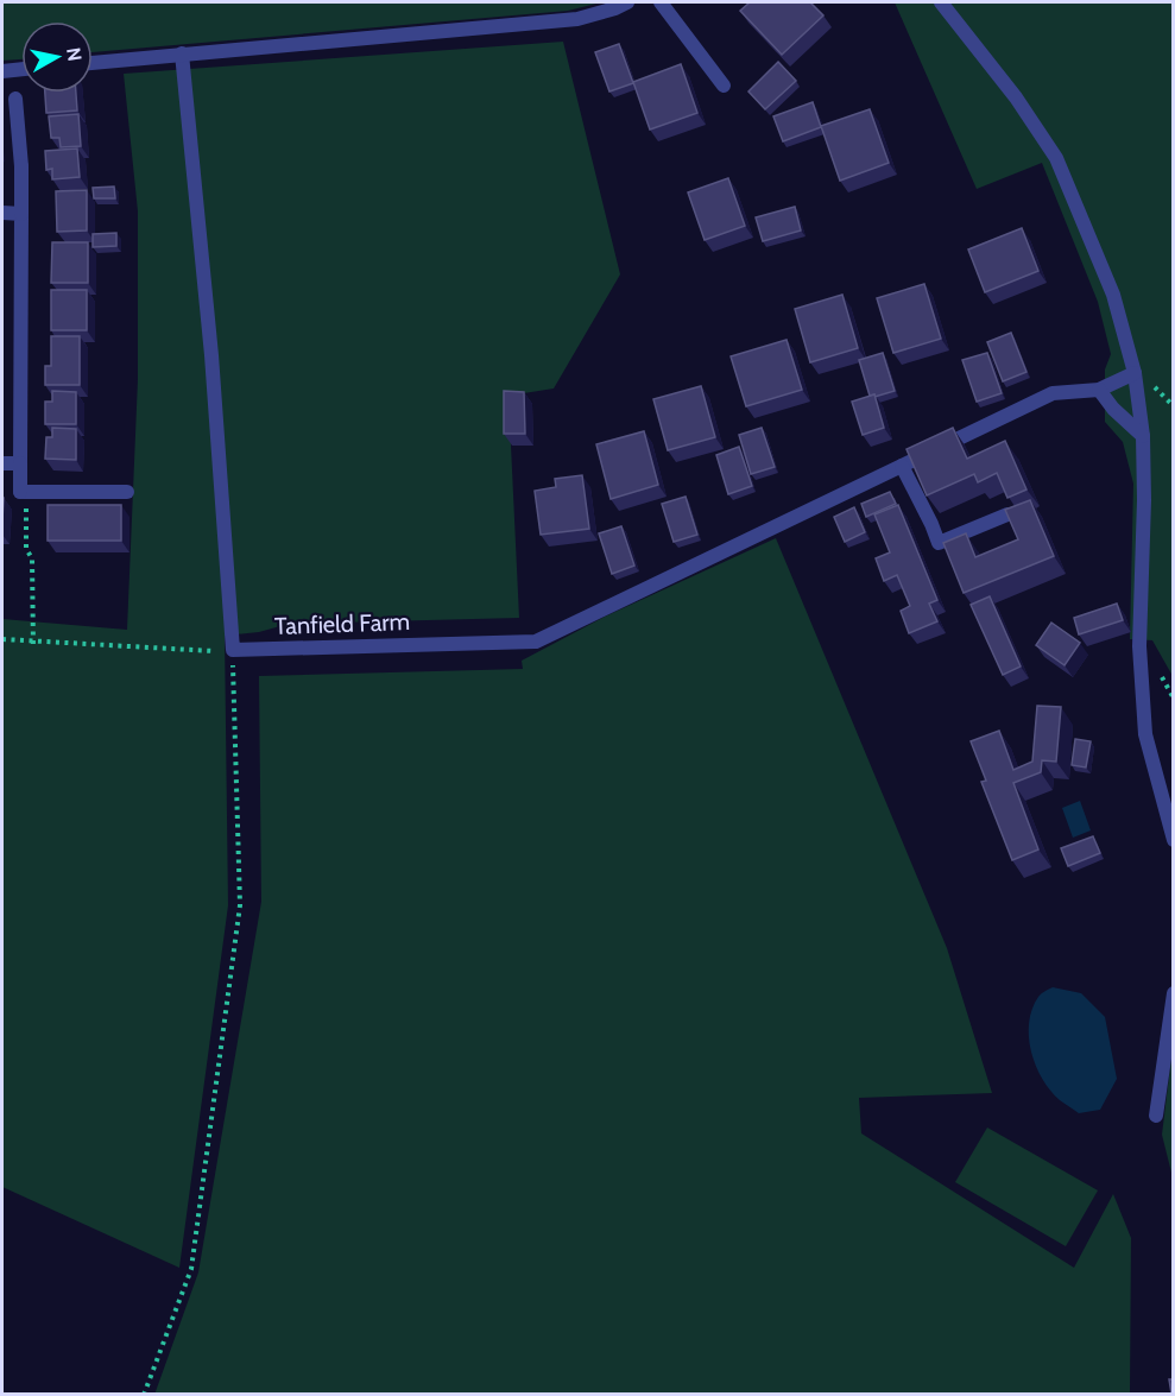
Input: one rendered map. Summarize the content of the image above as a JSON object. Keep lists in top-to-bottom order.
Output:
{
  "streets": {
    "street": ["Tanfield Farm"]
  },
  "north": "right"
}
